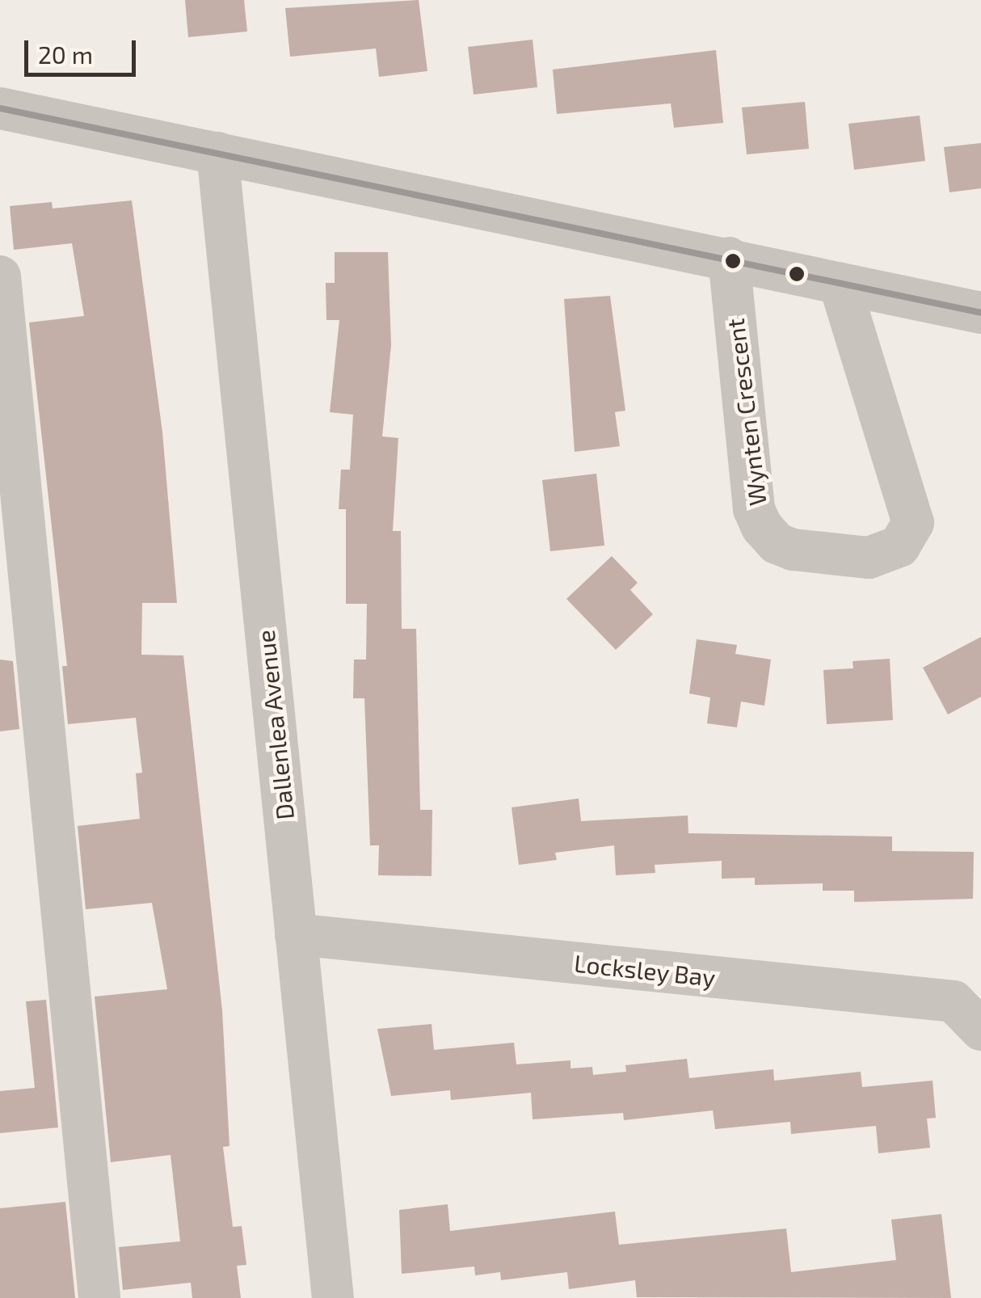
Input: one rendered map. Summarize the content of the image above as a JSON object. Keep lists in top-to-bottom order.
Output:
{
  "streets": {
    "street": ["Wynten Crescent", "Dallenlea Avenue", "Locksley Bay"]
  },
  "crossings": [
    ["Dallenlea Avenue", "Locksley Bay"]
  ],
  "scale_bar": "20 m"
}
